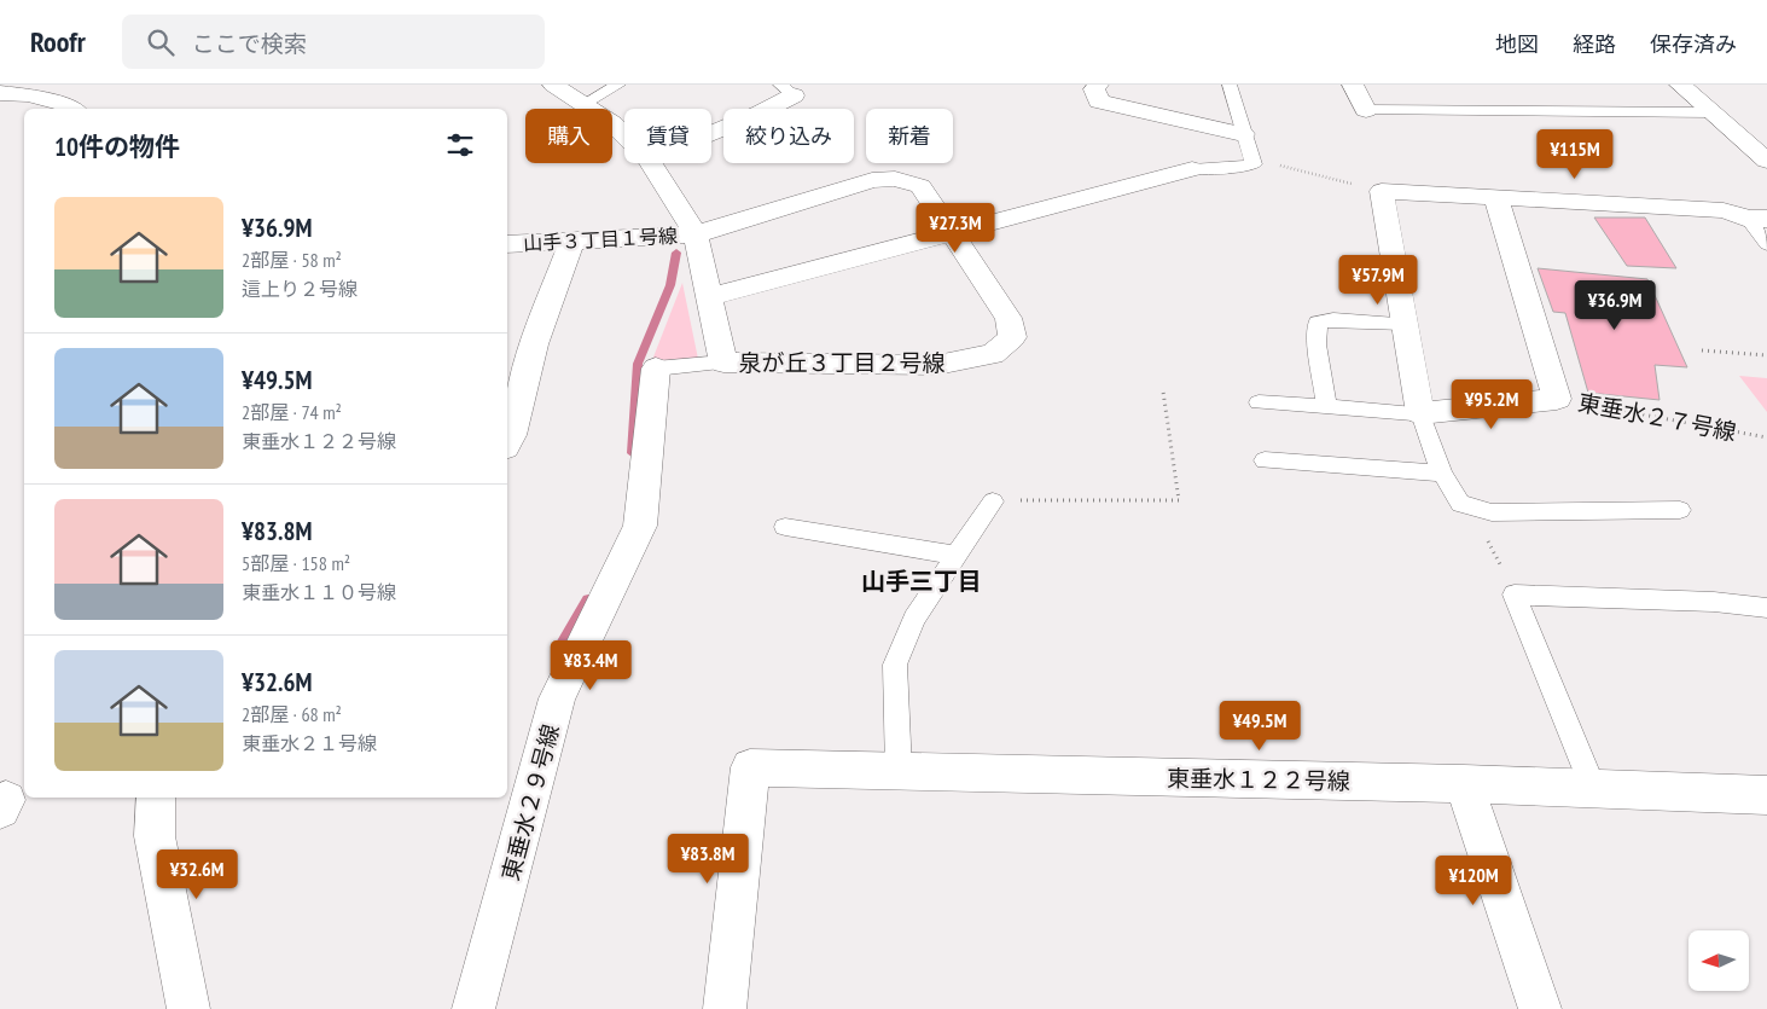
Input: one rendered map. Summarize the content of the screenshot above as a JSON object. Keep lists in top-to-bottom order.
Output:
{
  "streets": {
    "street": [
      "山手３丁目１号線",
      "泉が丘３丁目２号線",
      "東垂水２７号線",
      "東垂水１２２号線",
      "東垂水２９号線"
    ]
  },
  "crossings": [
    ["山手３丁目１号線", "泉が丘３丁目２号線"],
    ["泉が丘３丁目２号線", "東垂水２９号線"]
  ],
  "districts": ["山手三丁目"],
  "north": "left",
  "page": {
    "header": "Roofr",
    "search": "ここで検索",
    "nav": ["地図", "経路", "保存済み"],
    "chip": [
      "購入",
      "賃貸",
      "絞り込み",
      "新着"
    ],
    "heading": "10件の物件",
    "price": [
      "¥115M",
      "¥27.3M",
      "¥57.9M",
      "¥36.9M",
      "¥95.2M",
      "¥83.4M",
      "¥49.5M",
      "¥83.8M",
      "¥32.6M",
      "¥120M"
    ],
    "list": [
      {
        "name": "¥36.9M",
        "note": "2部屋 · 58 m² · 這上り２号線"
      },
      {
        "name": "¥49.5M",
        "note": "2部屋 · 74 m² · 東垂水１２２号線"
      },
      {
        "name": "¥83.8M",
        "note": "5部屋 · 158 m² · 東垂水１１０号線"
      },
      {
        "name": "¥32.6M",
        "note": "2部屋 · 68 m² · 東垂水２１号線"
      }
    ]
  }
}
